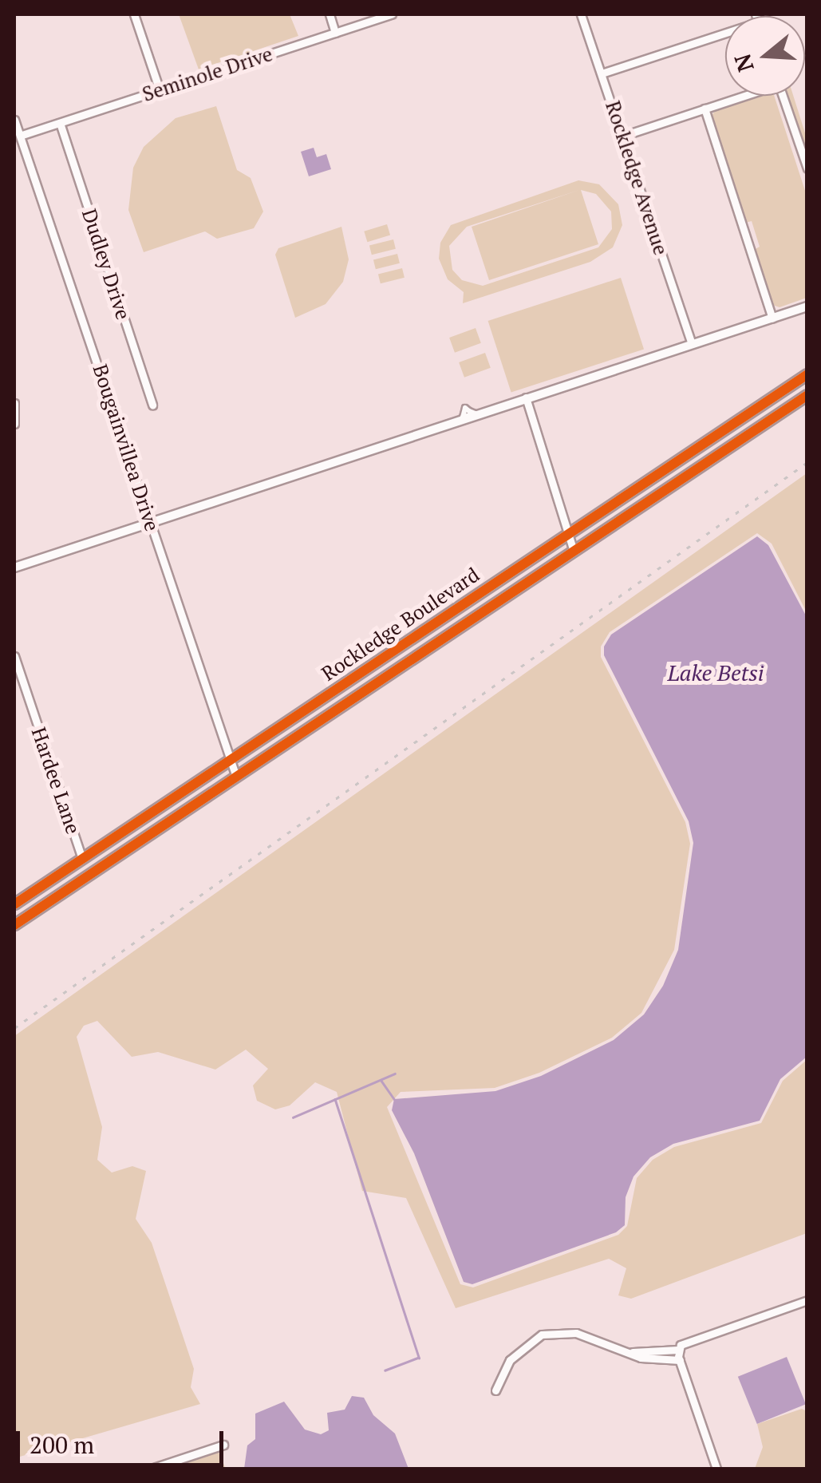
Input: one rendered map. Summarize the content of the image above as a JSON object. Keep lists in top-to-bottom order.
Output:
{
  "streets": {
    "main road": ["Rockledge Boulevard"],
    "street": [
      "Seminole Drive",
      "Rockledge Avenue",
      "Dudley Drive",
      "Bougainvillea Drive",
      "Hardee Lane"
    ]
  },
  "crossings": [
    ["Seminole Drive", "Dudley Drive"],
    ["Seminole Drive", "Bougainvillea Drive"],
    ["Bougainvillea Drive", "Rockledge Boulevard"],
    ["Rockledge Boulevard", "Hardee Lane"]
  ],
  "water": ["Lake Betsi"],
  "scale_bar": "200 m",
  "north": "left"
}
